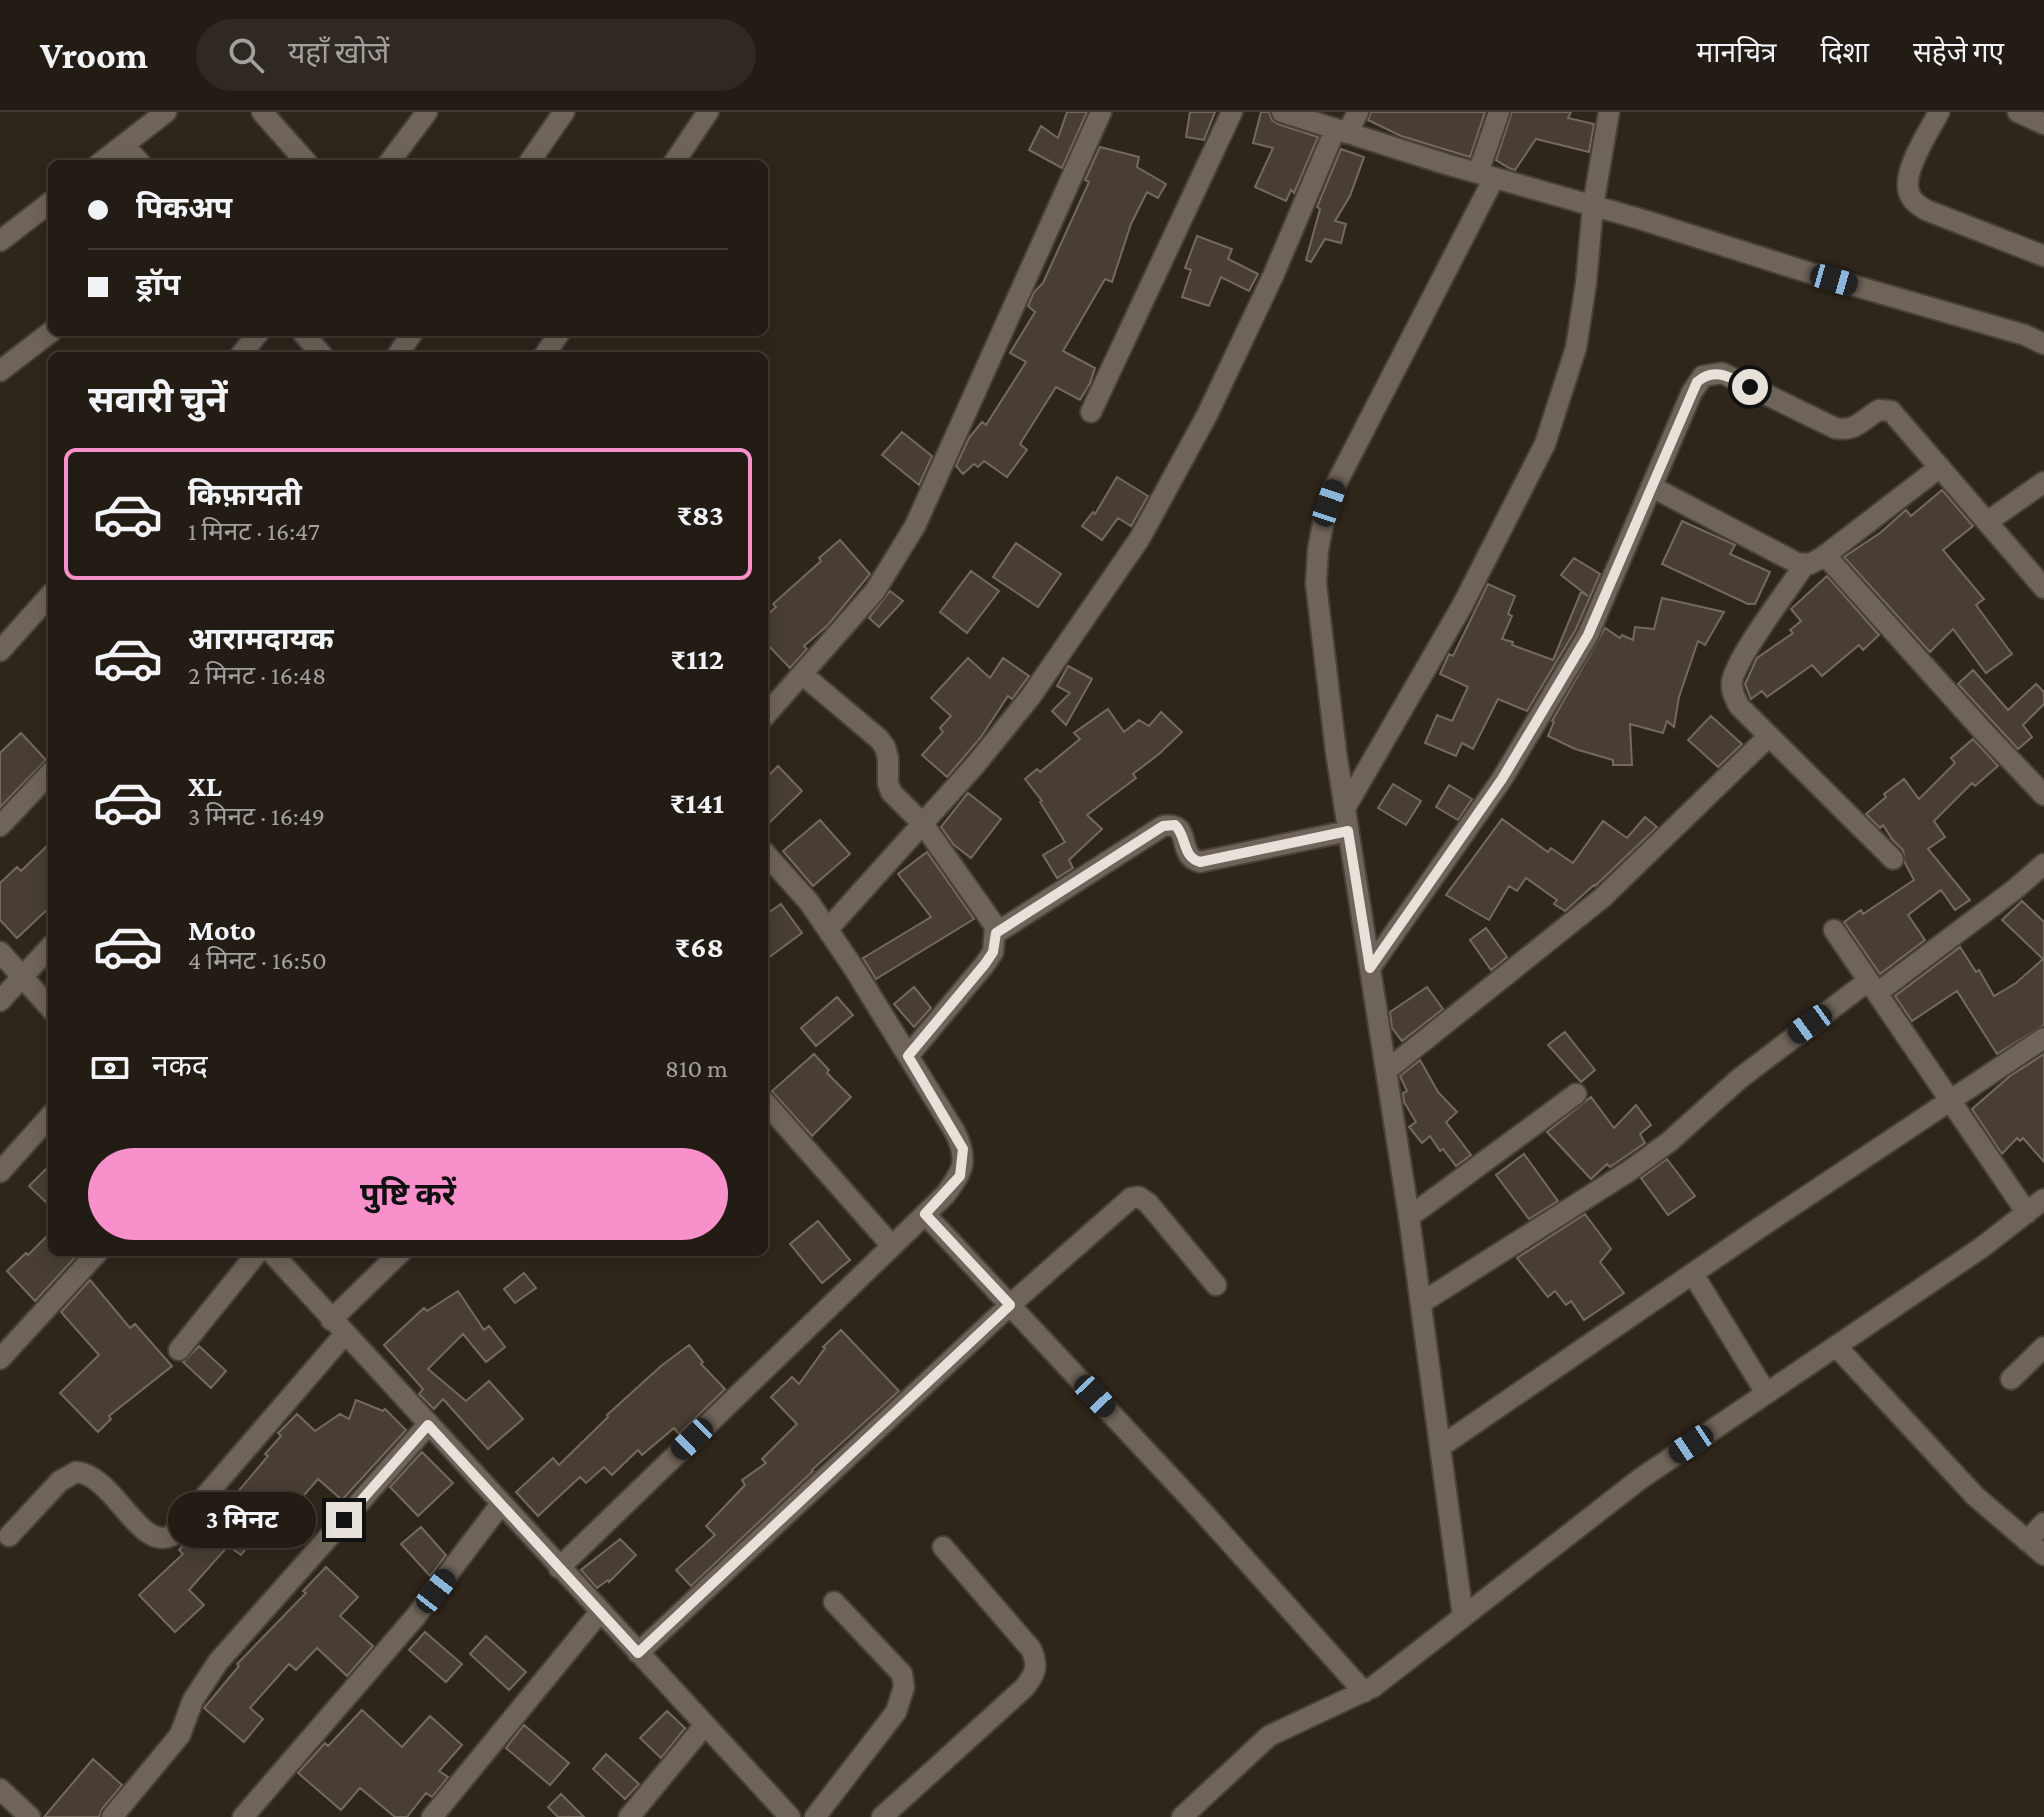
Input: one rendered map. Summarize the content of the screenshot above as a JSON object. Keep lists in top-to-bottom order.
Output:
{
  "page": {
    "header": "Vroom",
    "search": "यहाँ खोजें",
    "nav": ["मानचित्र", "दिशा", "सहेजे गए"],
    "banner": ["पिकअप", "ड्रॉप"],
    "heading": "सवारी चुनें",
    "list": [
      {
        "name": "किफ़ायती",
        "note": "1 मिनट · 16:47",
        "value": "₹83"
      },
      {
        "name": "आरामदायक",
        "note": "2 मिनट · 16:48",
        "value": "₹112"
      },
      {
        "name": "XL",
        "note": "3 मिनट · 16:49",
        "value": "₹141"
      },
      {
        "name": "Moto",
        "note": "4 मिनट · 16:50",
        "value": "₹68"
      }
    ],
    "pay": ["नकद", "810 m"],
    "buttons": "पुष्टि करें",
    "bubble": "3 मिनट"
  }
}
